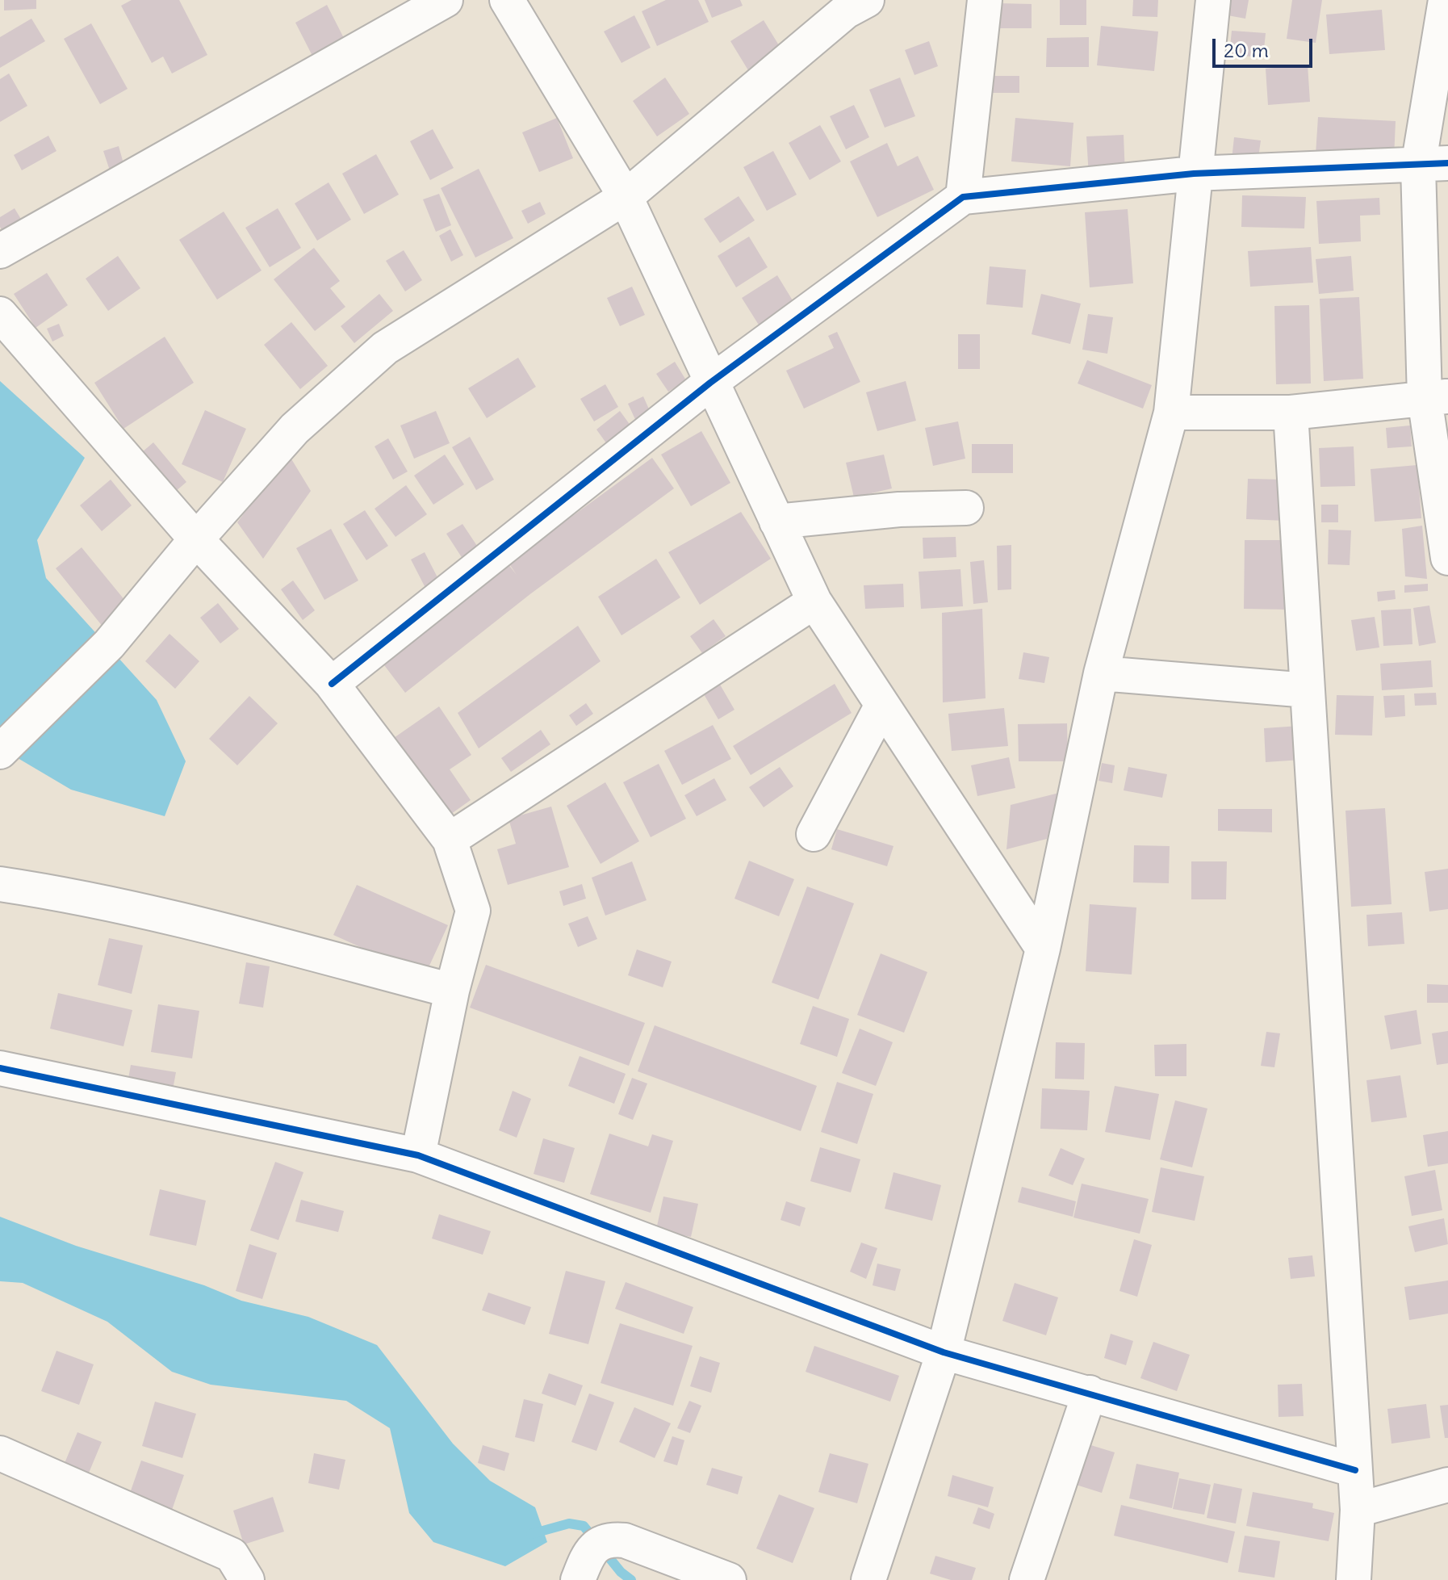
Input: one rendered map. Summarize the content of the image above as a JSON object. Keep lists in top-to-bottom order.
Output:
{
  "scale_bar": "20 m"
}
